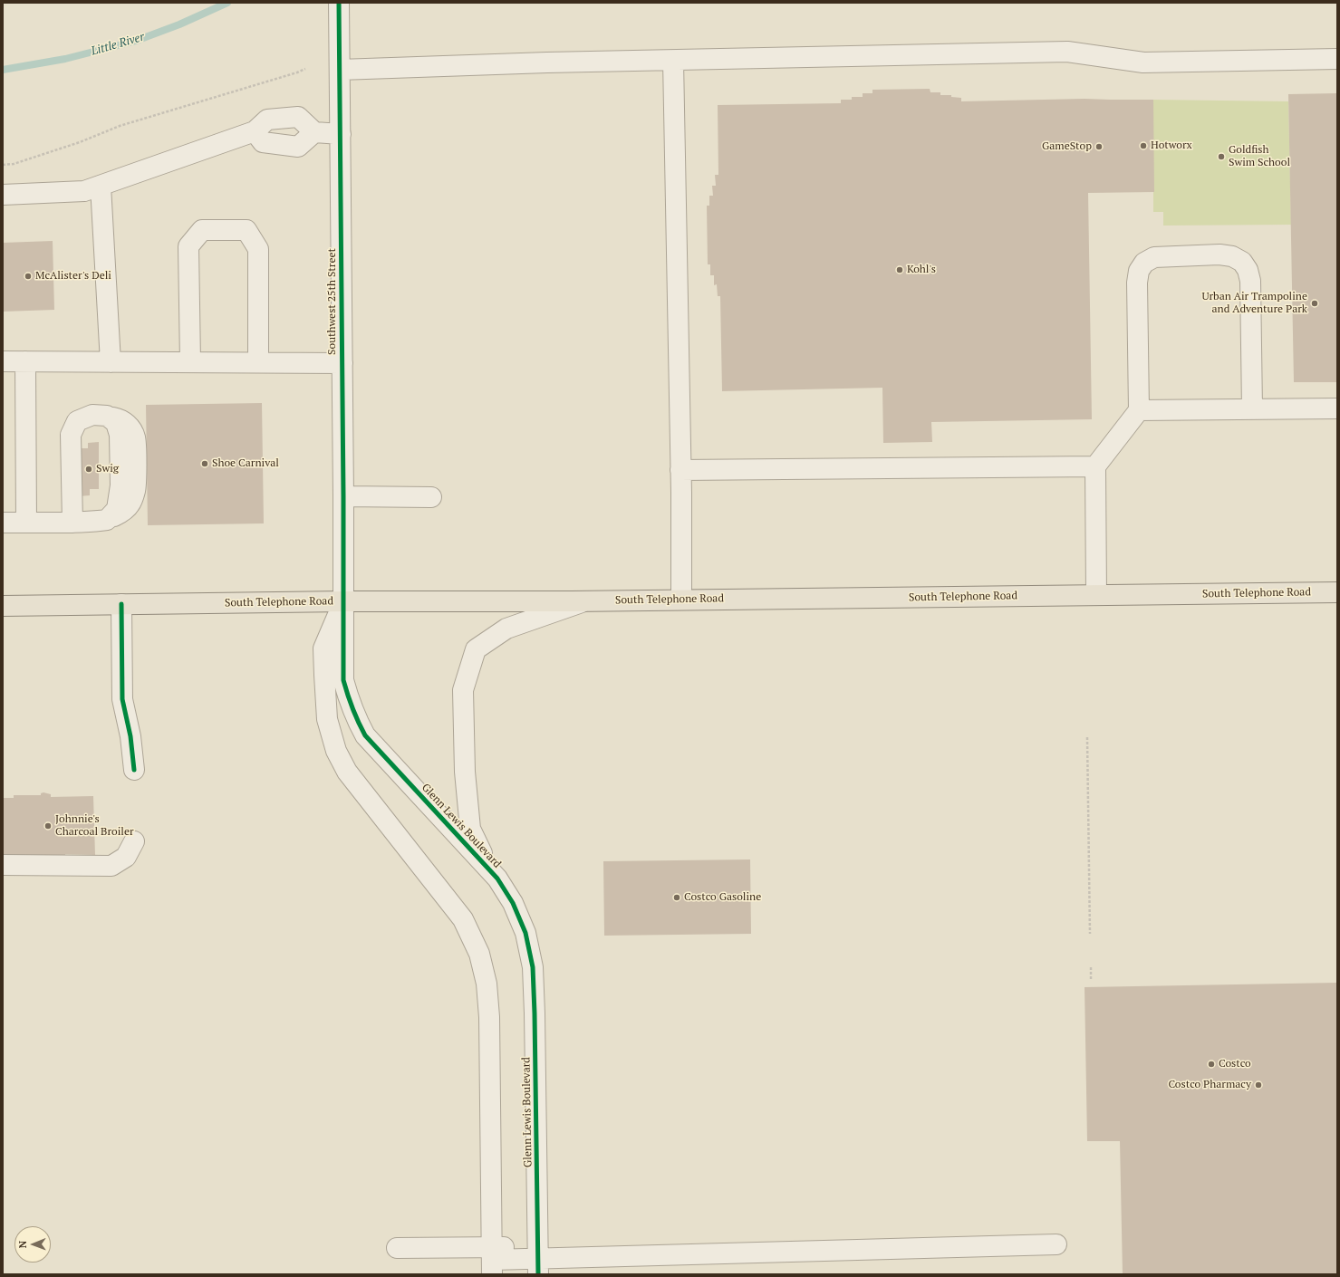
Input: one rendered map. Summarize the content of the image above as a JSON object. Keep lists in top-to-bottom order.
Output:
{
  "streets": {
    "main road": ["South Telephone Road"],
    "street": ["Southwest 25th Street", "Glenn Lewis Boulevard"]
  },
  "crossings": [
    ["Southwest 25th Street", "South Telephone Road"],
    ["Southwest 25th Street", "Glenn Lewis Boulevard"],
    ["South Telephone Road", "Glenn Lewis Boulevard"]
  ],
  "water": ["Little River"],
  "places": [
    "Hotworx",
    "GameStop",
    "Goldfish Swim School",
    "Kohl's",
    "McAlister's Deli",
    "Urban Air Trampoline and Adventure Park",
    "Shoe Carnival",
    "Swig",
    "Johnnie's Charcoal Broiler",
    "Costco Gasoline",
    "Costco",
    "Costco Pharmacy"
  ],
  "north": "left"
}
